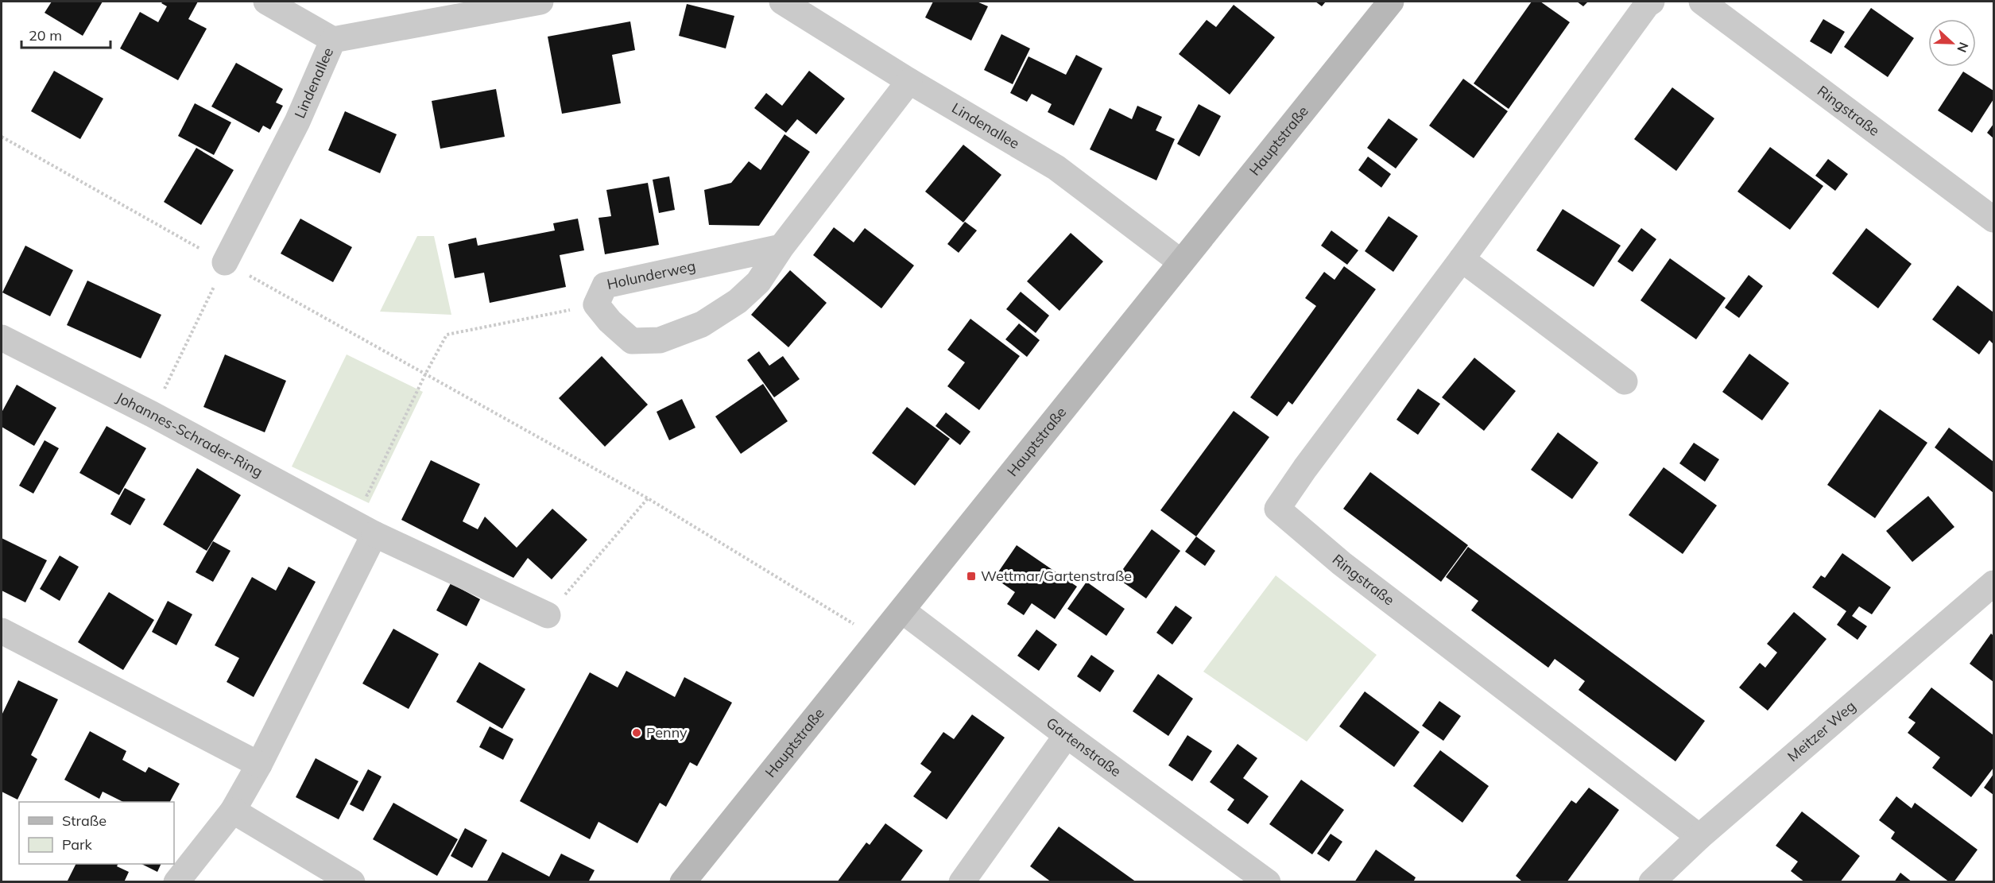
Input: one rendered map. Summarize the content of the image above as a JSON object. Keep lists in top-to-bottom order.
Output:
{
  "streets": {
    "street": [
      "Lindenallee",
      "Ringstraße",
      "Hauptstraße",
      "Holunderweg",
      "Johannes-Schrader-Ring",
      "Meitzer Weg",
      "Gartenstraße"
    ]
  },
  "crossings": [
    ["Lindenallee", "Hauptstraße"],
    ["Lindenallee", "Holunderweg"],
    ["Ringstraße", "Meitzer Weg"],
    ["Hauptstraße", "Gartenstraße"]
  ],
  "places": {
    "transit": ["Wettmar/Gartenstraße"],
    "other": ["Penny"]
  },
  "legend": ["Straße", "Park"],
  "scale_bar": "20 m",
  "north": "right"
}
